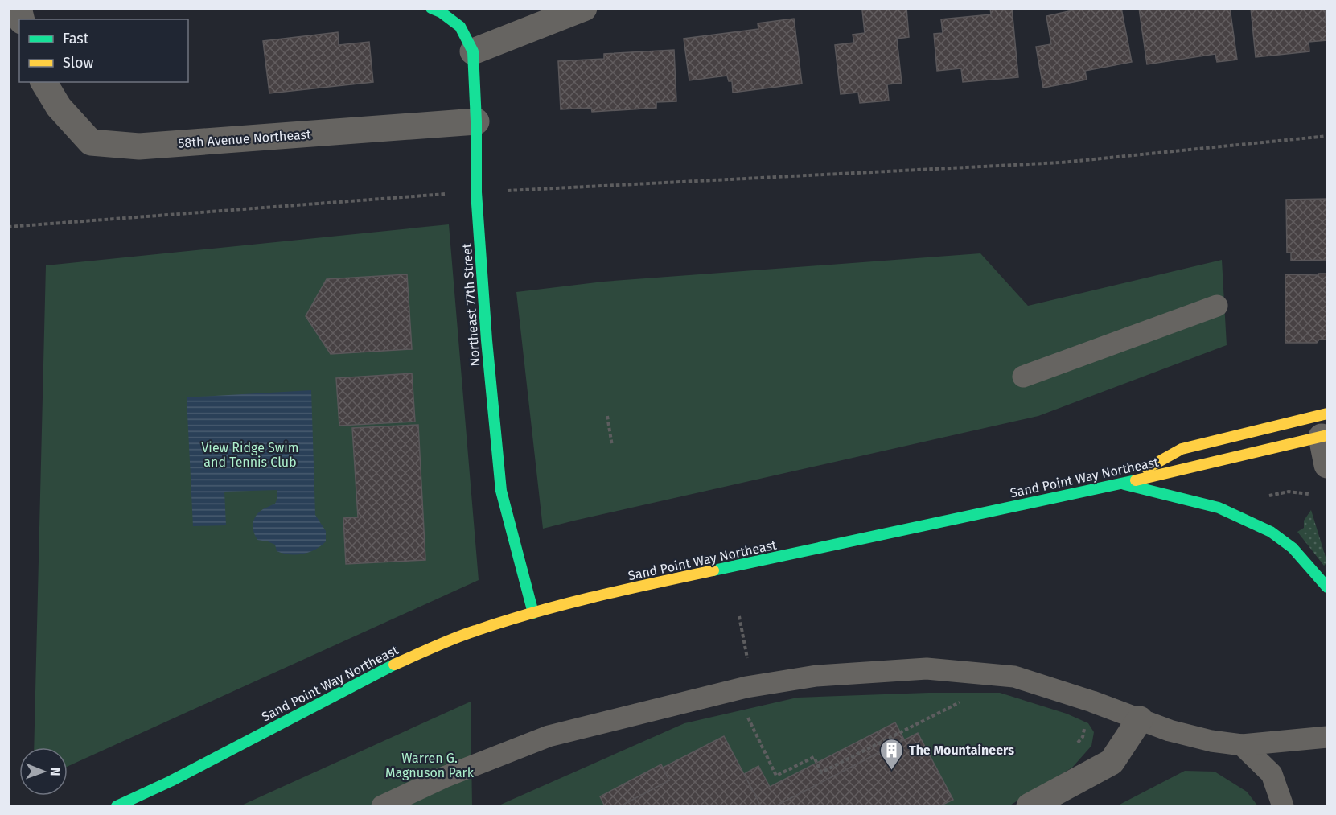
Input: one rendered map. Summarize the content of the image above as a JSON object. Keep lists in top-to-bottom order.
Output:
{
  "streets": {
    "main road": ["Northeast 77th Street", "Sand Point Way Northeast"],
    "street": ["58th Avenue Northeast"]
  },
  "crossings": [
    ["58th Avenue Northeast", "Northeast 77th Street"],
    ["Northeast 77th Street", "Sand Point Way Northeast"]
  ],
  "parks": ["View Ridge Swim and Tennis Club", "Warren G. Magnuson Park"],
  "places": {
    "building": ["The Mountaineers"]
  },
  "legend": ["Fast", "Slow"],
  "north": "right"
}
